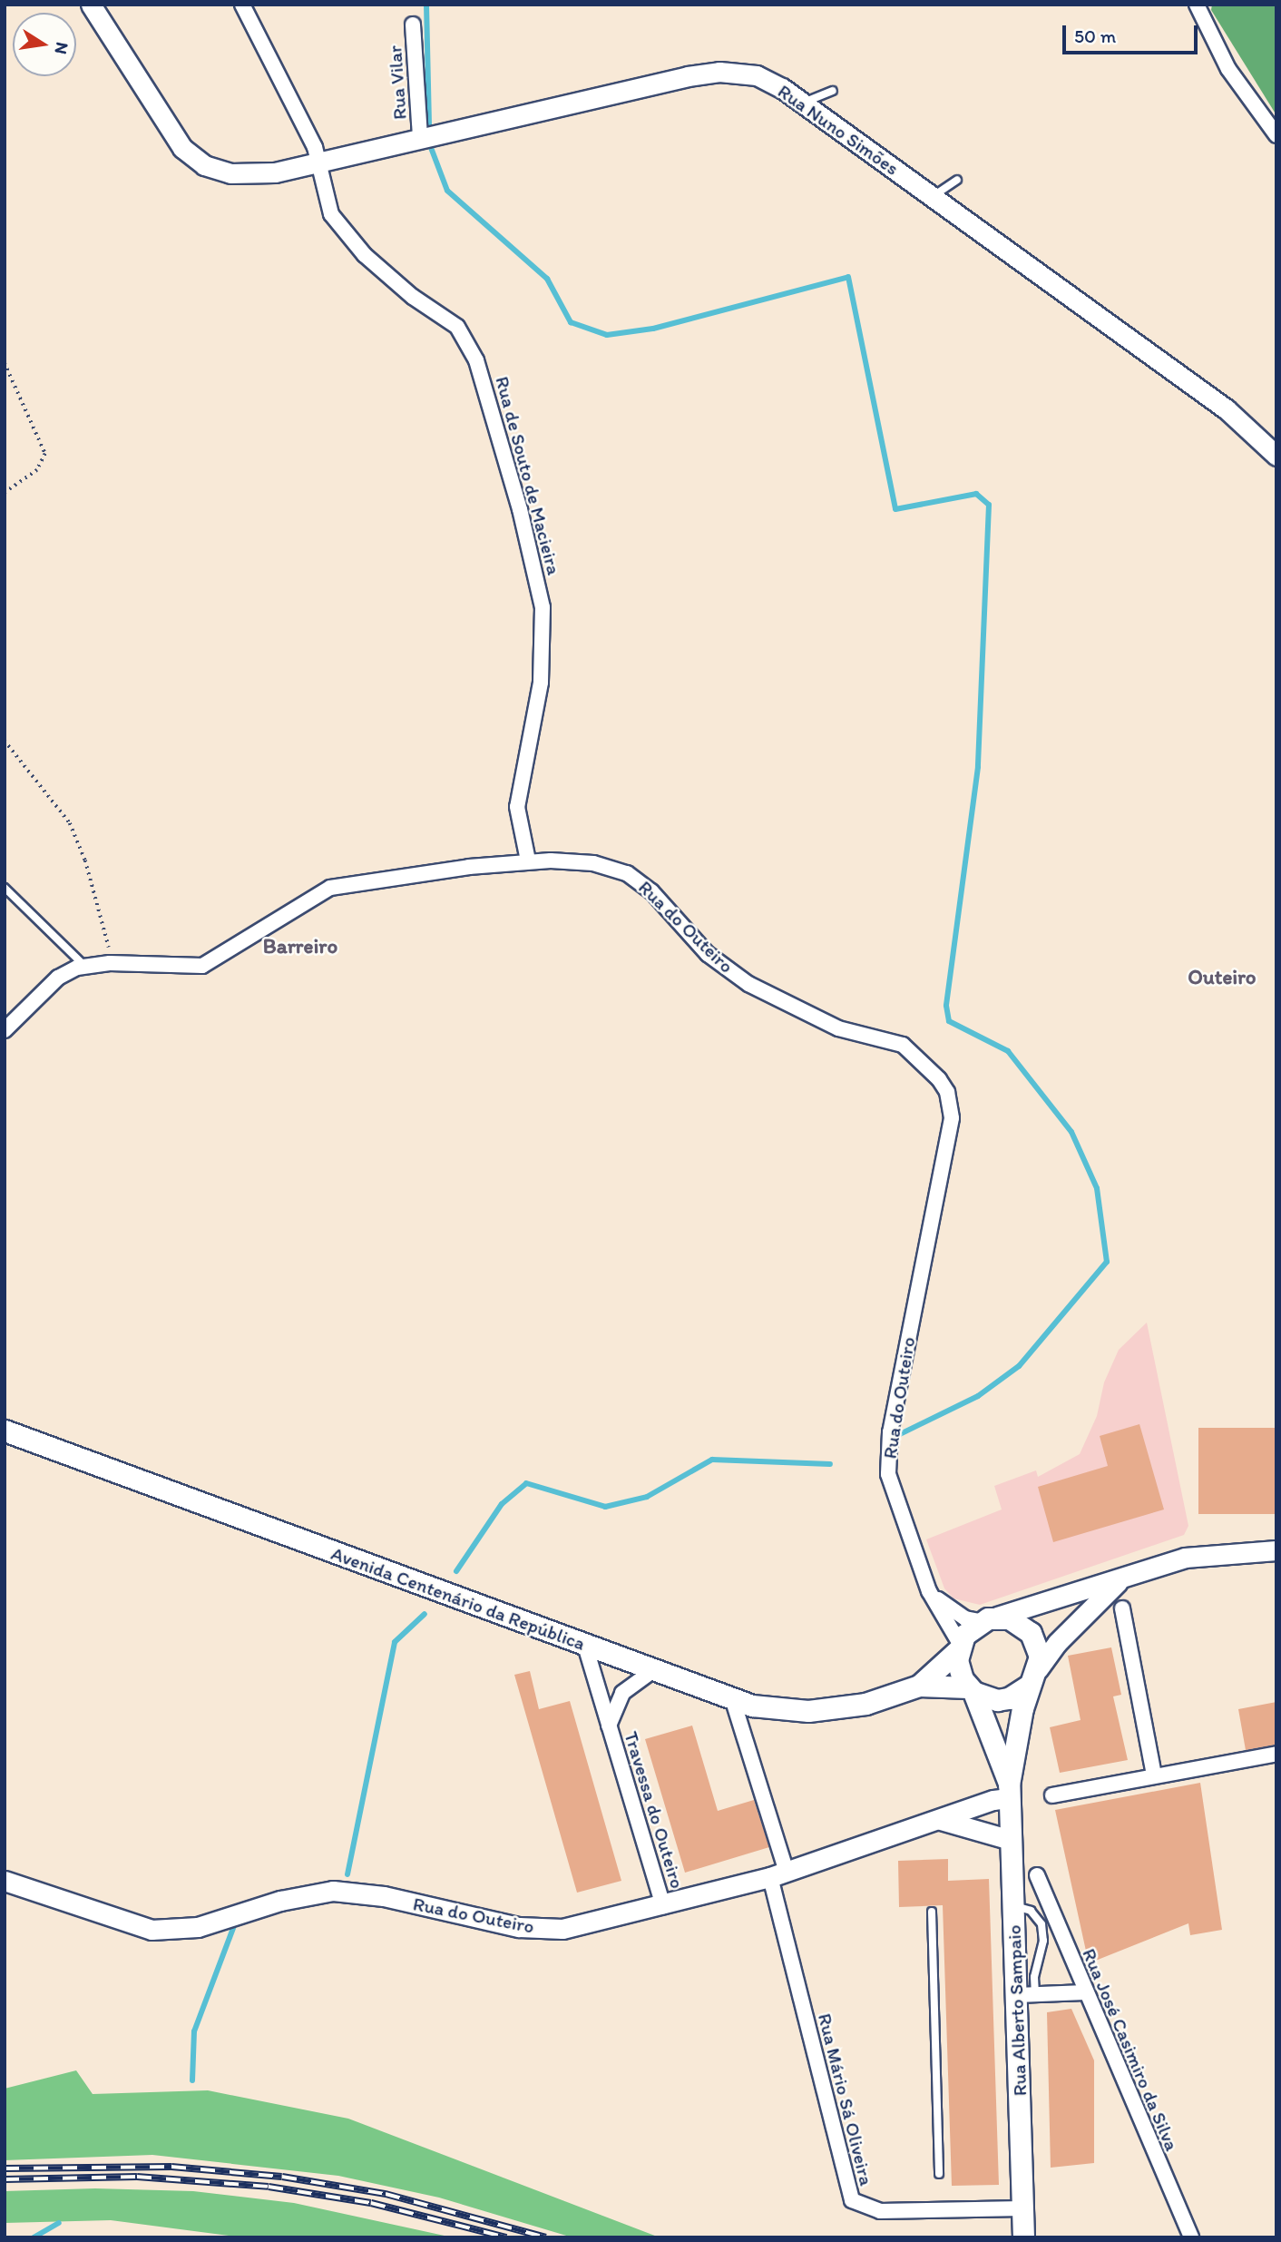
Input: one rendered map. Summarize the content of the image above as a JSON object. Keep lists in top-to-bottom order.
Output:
{
  "streets": {
    "main road": ["Avenida Centenário da República", "Rua Alberto Sampaio"],
    "street": [
      "Rua Vilar",
      "Rua Nuno Simões",
      "Rua de Souto de Macieira",
      "Rua do Outeiro",
      "Travessa do Outeiro",
      "Rua José Casimiro da Silva",
      "Rua Mário Sá Oliveira"
    ]
  },
  "crossings": [
    ["Rua Vilar", "Rua Nuno Simões"],
    ["Rua Nuno Simões", "Rua de Souto de Macieira"],
    ["Rua de Souto de Macieira", "Rua do Outeiro"],
    ["Rua do Outeiro", "Avenida Centenário da República"],
    ["Rua do Outeiro", "Travessa do Outeiro"],
    ["Rua do Outeiro", "Rua Alberto Sampaio"],
    ["Rua do Outeiro", "Rua Mário Sá Oliveira"],
    ["Avenida Centenário da República", "Travessa do Outeiro"],
    ["Avenida Centenário da República", "Rua Alberto Sampaio"],
    ["Rua Alberto Sampaio", "Rua Mário Sá Oliveira"]
  ],
  "districts": ["Barreiro", "Outeiro"],
  "scale_bar": "50 m",
  "north": "right"
}
